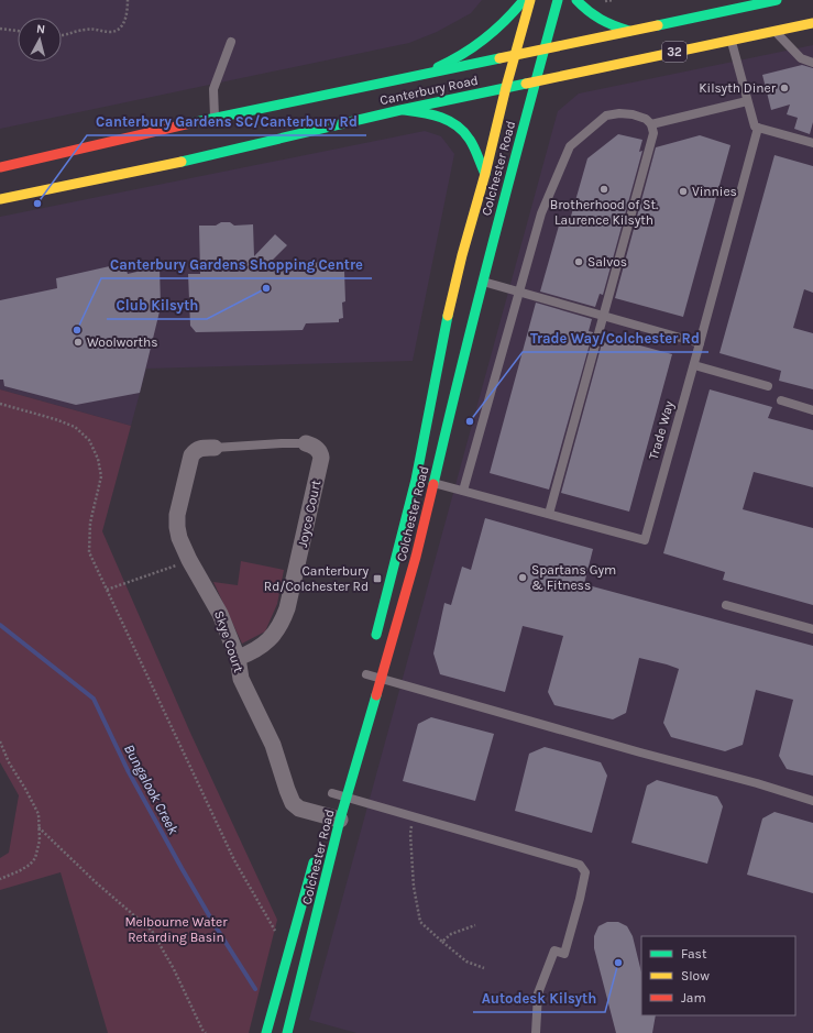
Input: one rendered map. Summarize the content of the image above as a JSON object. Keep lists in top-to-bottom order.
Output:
{
  "streets": {
    "main road": ["32", "Canterbury Road", "Colchester Road"],
    "street": ["Joyce Court", "Skye Court"],
    "lane": ["Trade Way"]
  },
  "crossings": [
    ["Canterbury Road", "Colchester Road"],
    ["Colchester Road", "Trade Way"],
    ["Colchester Road", "Skye Court"],
    ["Joyce Court", "Skye Court"]
  ],
  "water": ["Bungalook Creek"],
  "parks": ["Melbourne Water Retarding Basin"],
  "places": {
    "other": [
      "Kilsyth Diner",
      "Brotherhood of St. Laurence Kilsyth",
      "Vinnies",
      "Canterbury Gardens SC/Canterbury Rd",
      "Salvos",
      "Club Kilsyth",
      "Canterbury Gardens Shopping Centre",
      "Woolworths",
      "Trade Way/Colchester Rd",
      "Spartans Gym & Fitness",
      "Autodesk Kilsyth"
    ],
    "transit": ["Canterbury Rd/Colchester Rd"]
  },
  "legend": ["Fast", "Slow", "Jam"],
  "north": "top"
}
